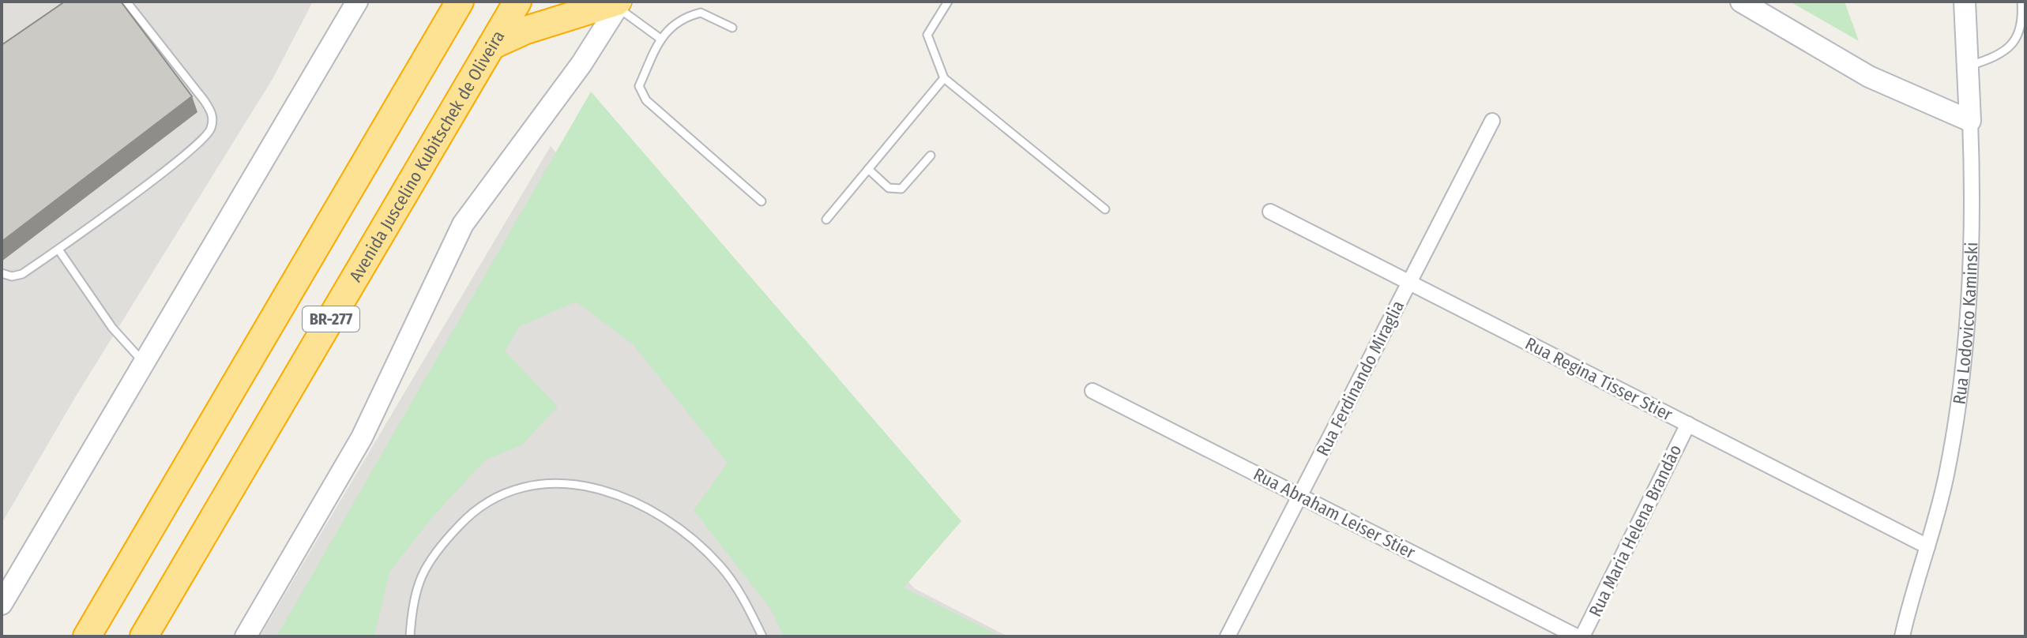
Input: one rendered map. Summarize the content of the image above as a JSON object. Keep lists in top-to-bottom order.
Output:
{
  "streets": {
    "highway": ["Avenida Juscelino Kubitschek de Oliveira", "BR-277"],
    "street": [
      "Rua Lodovico Kaminski",
      "Rua Ferdinando Miraglia",
      "Rua Regina Tisser Stier",
      "Rua Abraham Leiser Stier",
      "Rua Maria Helena Brandão"
    ]
  },
  "crossings": [
    ["Rua Lodovico Kaminski", "Rua Regina Tisser Stier"],
    ["Rua Ferdinando Miraglia", "Rua Regina Tisser Stier"],
    ["Rua Ferdinando Miraglia", "Rua Abraham Leiser Stier"],
    ["Rua Regina Tisser Stier", "Rua Maria Helena Brandão"]
  ]
}
